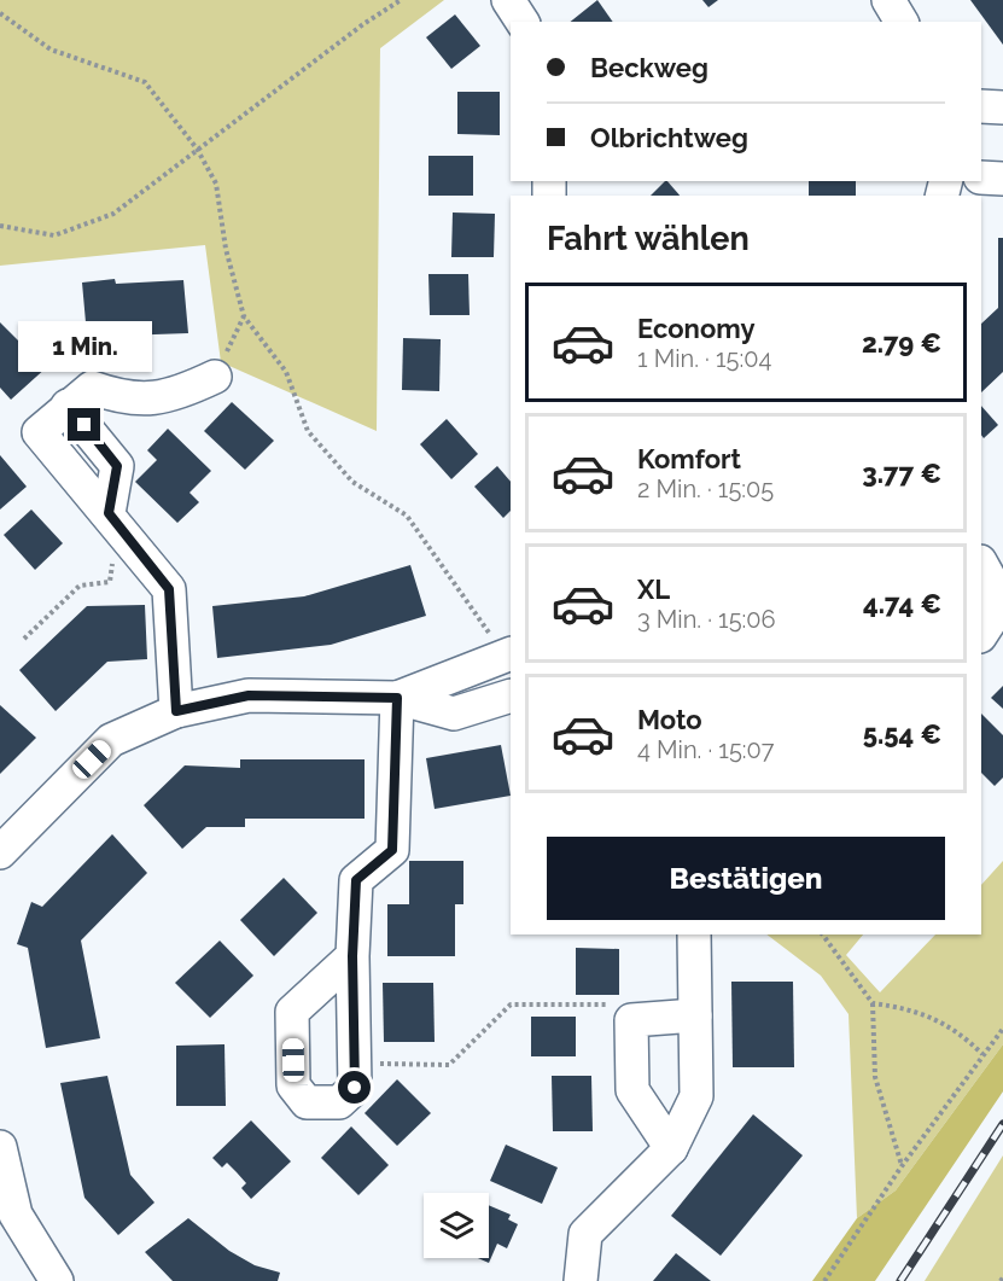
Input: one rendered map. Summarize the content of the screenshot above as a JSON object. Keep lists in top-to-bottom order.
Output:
{
  "page": {
    "banner": ["Beckweg", "Olbrichtweg"],
    "heading": "Fahrt wählen",
    "list": [
      {
        "name": "Economy",
        "note": "1 Min. · 15:04",
        "value": "2.79 €"
      },
      {
        "name": "Komfort",
        "note": "2 Min. · 15:05",
        "value": "3.77 €"
      },
      {
        "name": "XL",
        "note": "3 Min. · 15:06",
        "value": "4.74 €"
      },
      {
        "name": "Moto",
        "note": "4 Min. · 15:07",
        "value": "5.54 €"
      }
    ],
    "bubble": "1 Min.",
    "buttons": "Bestätigen"
  }
}
